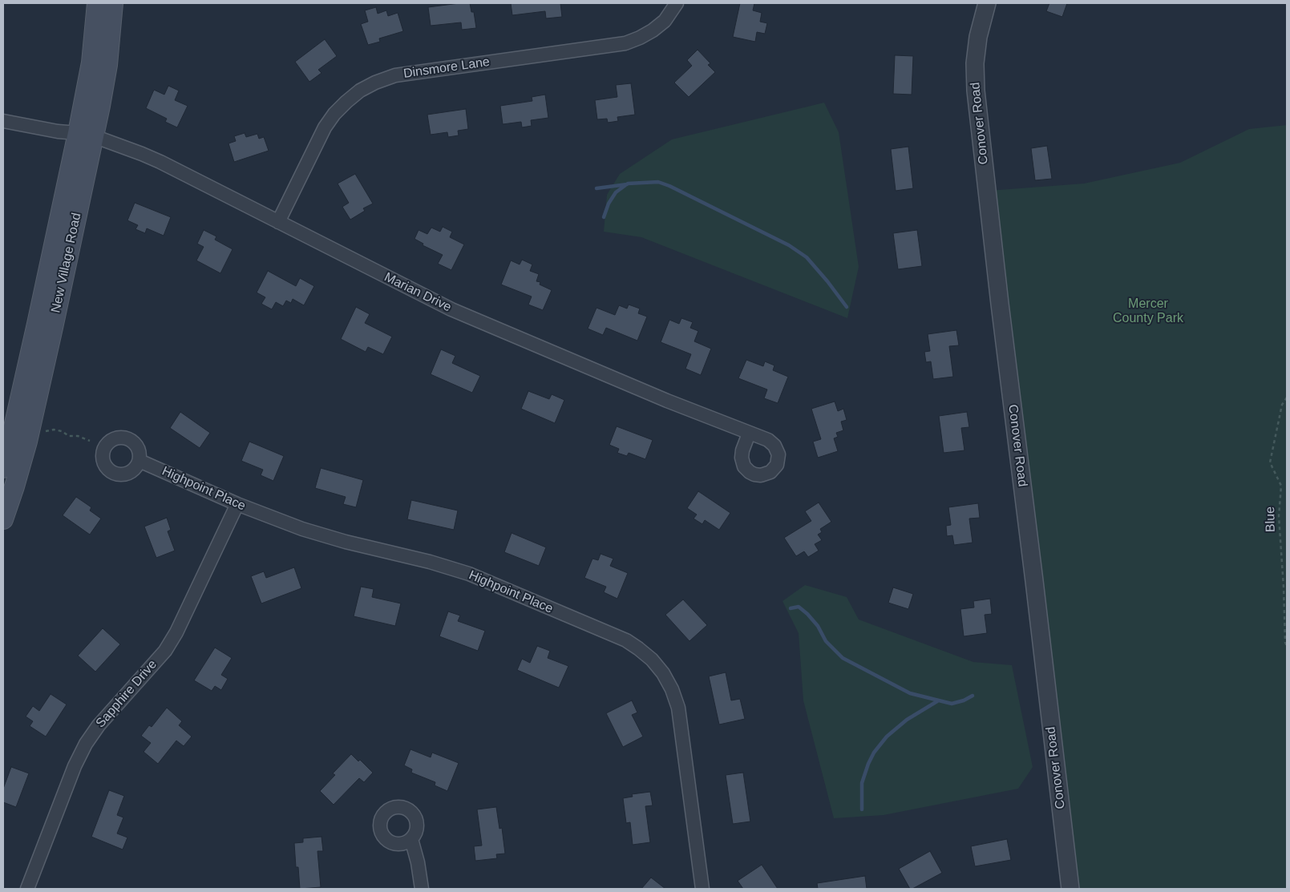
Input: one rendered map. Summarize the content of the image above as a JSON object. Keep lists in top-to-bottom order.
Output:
{
  "streets": {
    "main road": ["New Village Road"],
    "street": [
      "Dinsmore Lane",
      "Conover Road",
      "Marian Drive",
      "Highpoint Place",
      "Sapphire Drive"
    ],
    "path": ["Blue"]
  },
  "crossings": [
    ["Dinsmore Lane", "Marian Drive"],
    ["New Village Road", "Marian Drive"],
    ["Highpoint Place", "Sapphire Drive"]
  ],
  "parks": ["Mercer County Park"]
}
